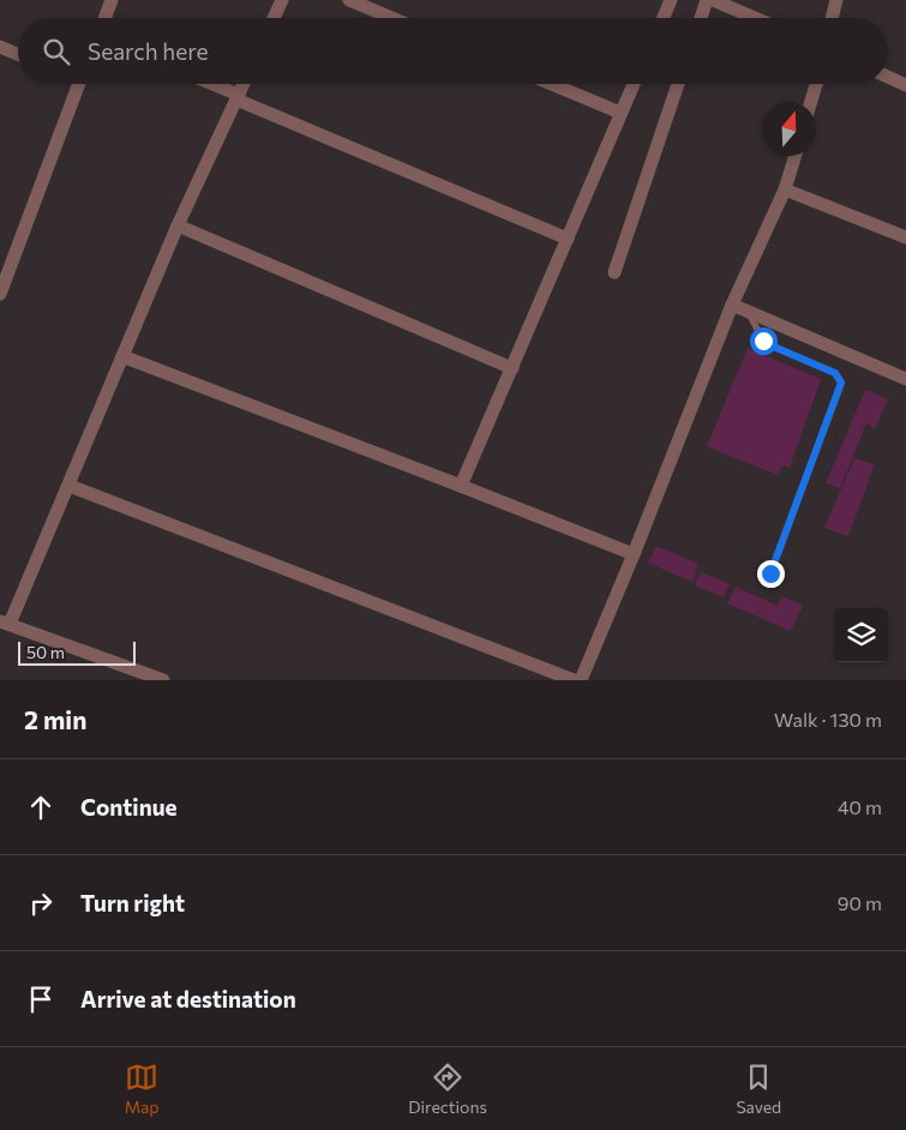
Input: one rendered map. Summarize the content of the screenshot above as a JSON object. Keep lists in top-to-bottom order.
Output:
{
  "scale_bar": "50 m",
  "north": "top",
  "page": {
    "search": "Search here",
    "scale": "50 m",
    "heading": ["2 min", "Walk · 130 m"],
    "list": [
      ["Continue", "40 m"],
      ["Turn right", "90 m"],
      "Arrive at destination"
    ],
    "nav": ["Map", "Directions", "Saved"]
  }
}
